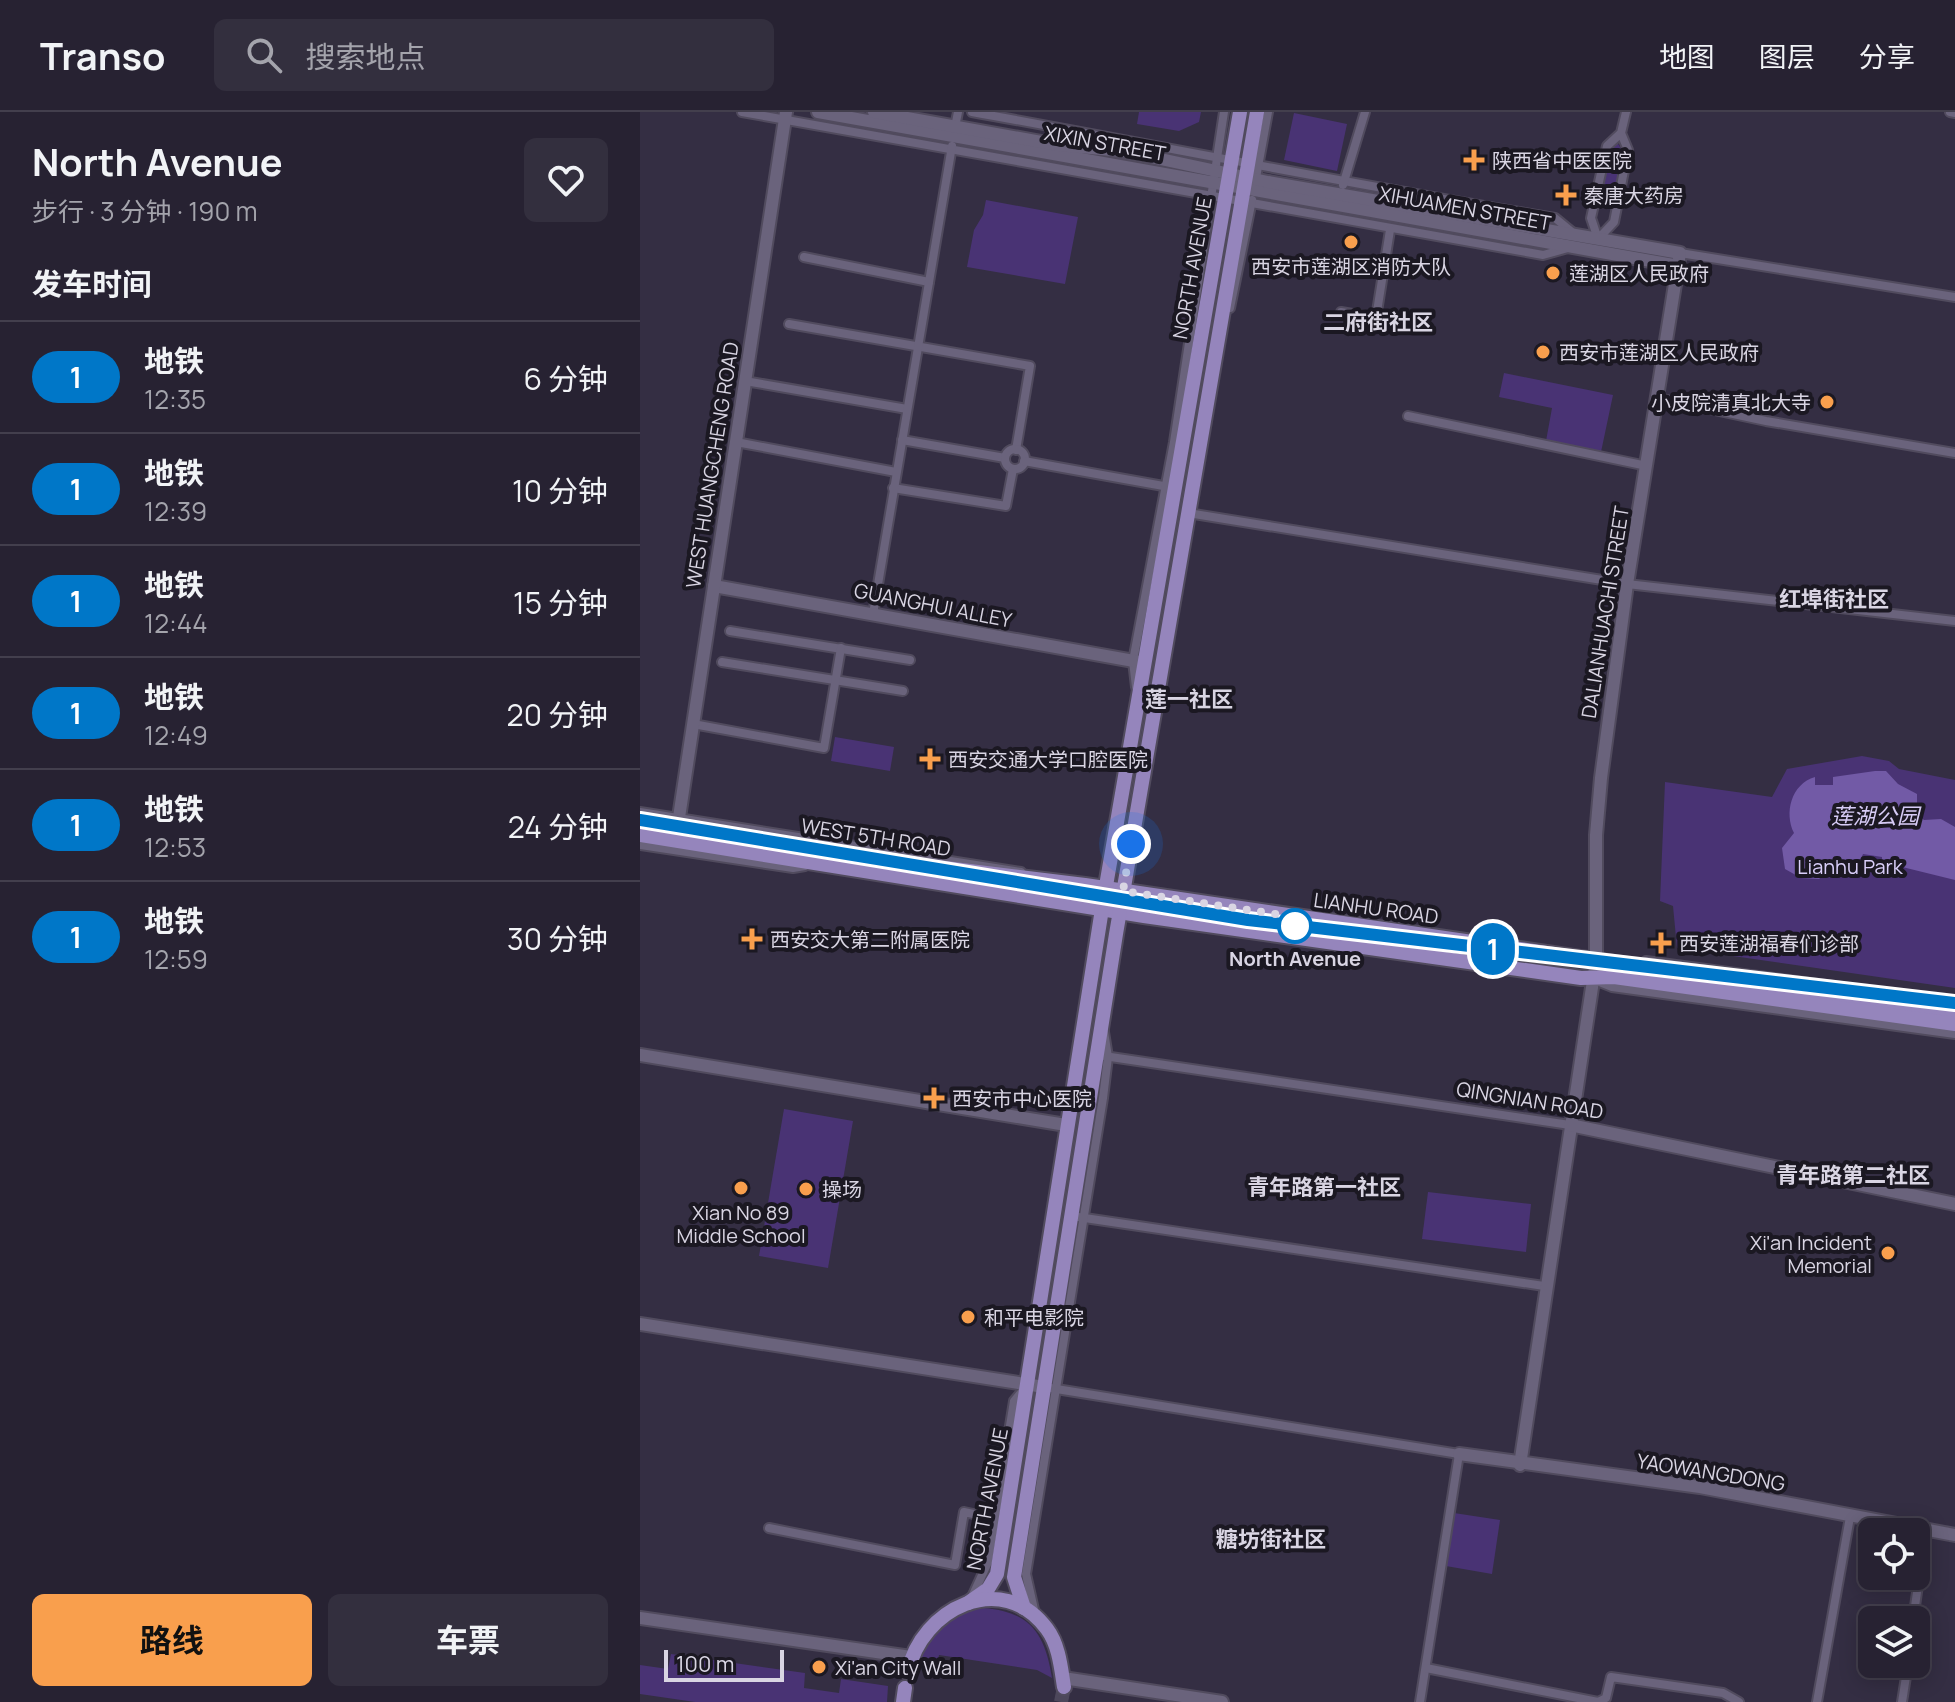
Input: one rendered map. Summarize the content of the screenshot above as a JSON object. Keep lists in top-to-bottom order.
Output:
{
  "streets": {
    "main road": ["NORTH AVENUE", "WEST 5TH ROAD", "LIANHU ROAD"],
    "street": [
      "XIXIN STREET",
      "XIHUAMEN STREET",
      "WEST HUANGCHENG ROAD",
      "GUANGHUI ALLEY",
      "DALIANHUACHI STREET",
      "QINGNIAN ROAD",
      "YAOWANGDONG"
    ]
  },
  "crossings": [
    ["XIXIN STREET", "XIHUAMEN STREET"],
    ["XIXIN STREET", "NORTH AVENUE"],
    ["XIHUAMEN STREET", "NORTH AVENUE"],
    ["XIHUAMEN STREET", "DALIANHUACHI STREET"],
    ["NORTH AVENUE", "GUANGHUI ALLEY"],
    ["NORTH AVENUE", "WEST 5TH ROAD"],
    ["NORTH AVENUE", "LIANHU ROAD"],
    ["NORTH AVENUE", "QINGNIAN ROAD"],
    ["WEST HUANGCHENG ROAD", "GUANGHUI ALLEY"],
    ["WEST HUANGCHENG ROAD", "WEST 5TH ROAD"],
    ["DALIANHUACHI STREET", "LIANHU ROAD"],
    ["DALIANHUACHI STREET", "QINGNIAN ROAD"],
    ["DALIANHUACHI STREET", "YAOWANGDONG"],
    ["WEST 5TH ROAD", "LIANHU ROAD"]
  ],
  "districts": [
    "二府街社区",
    "红埠街社区",
    "莲一社区",
    "青年路第二社区",
    "青年路第一社区",
    "糖坊街社区"
  ],
  "water": ["莲湖公园"],
  "parks": ["Lianhu Park"],
  "places": {
    "health": [
      "陕西省中医医院",
      "秦唐大药房",
      "西安交通大学口腔医院",
      "西安交大第二附属医院",
      "西安莲湖福春们诊部",
      "西安市中心医院"
    ],
    "other": [
      "西安市莲湖区消防大队",
      "莲湖区人民政府",
      "西安市莲湖区人民政府",
      "小皮院清真北大寺",
      "North Avenue",
      "Xian No 89 Middle School",
      "操场",
      "Xi'an Incident Memorial",
      "和平电影院",
      "Xi'an City Wall"
    ]
  },
  "lines": ["metro line 1"],
  "scale_bar": "100 m",
  "page": {
    "header": "Transo",
    "search": "搜索地点",
    "nav": ["地图", "图层", "分享"],
    "heading": [
      ["North Avenue", "步行 · 3 分钟 · 190 m"],
      "发车时间"
    ],
    "on_map": "1",
    "list": [
      {
        "mark": "1",
        "name": "地铁",
        "note": "12:35",
        "value": "6 分钟"
      },
      {
        "mark": "1",
        "name": "地铁",
        "note": "12:39",
        "value": "10 分钟"
      },
      {
        "mark": "1",
        "name": "地铁",
        "note": "12:44",
        "value": "15 分钟"
      },
      {
        "mark": "1",
        "name": "地铁",
        "note": "12:49",
        "value": "20 分钟"
      },
      {
        "mark": "1",
        "name": "地铁",
        "note": "12:53",
        "value": "24 分钟"
      },
      {
        "mark": "1",
        "name": "地铁",
        "note": "12:59",
        "value": "30 分钟"
      }
    ],
    "buttons": ["路线", "车票"],
    "scale": "100 m"
  }
}
